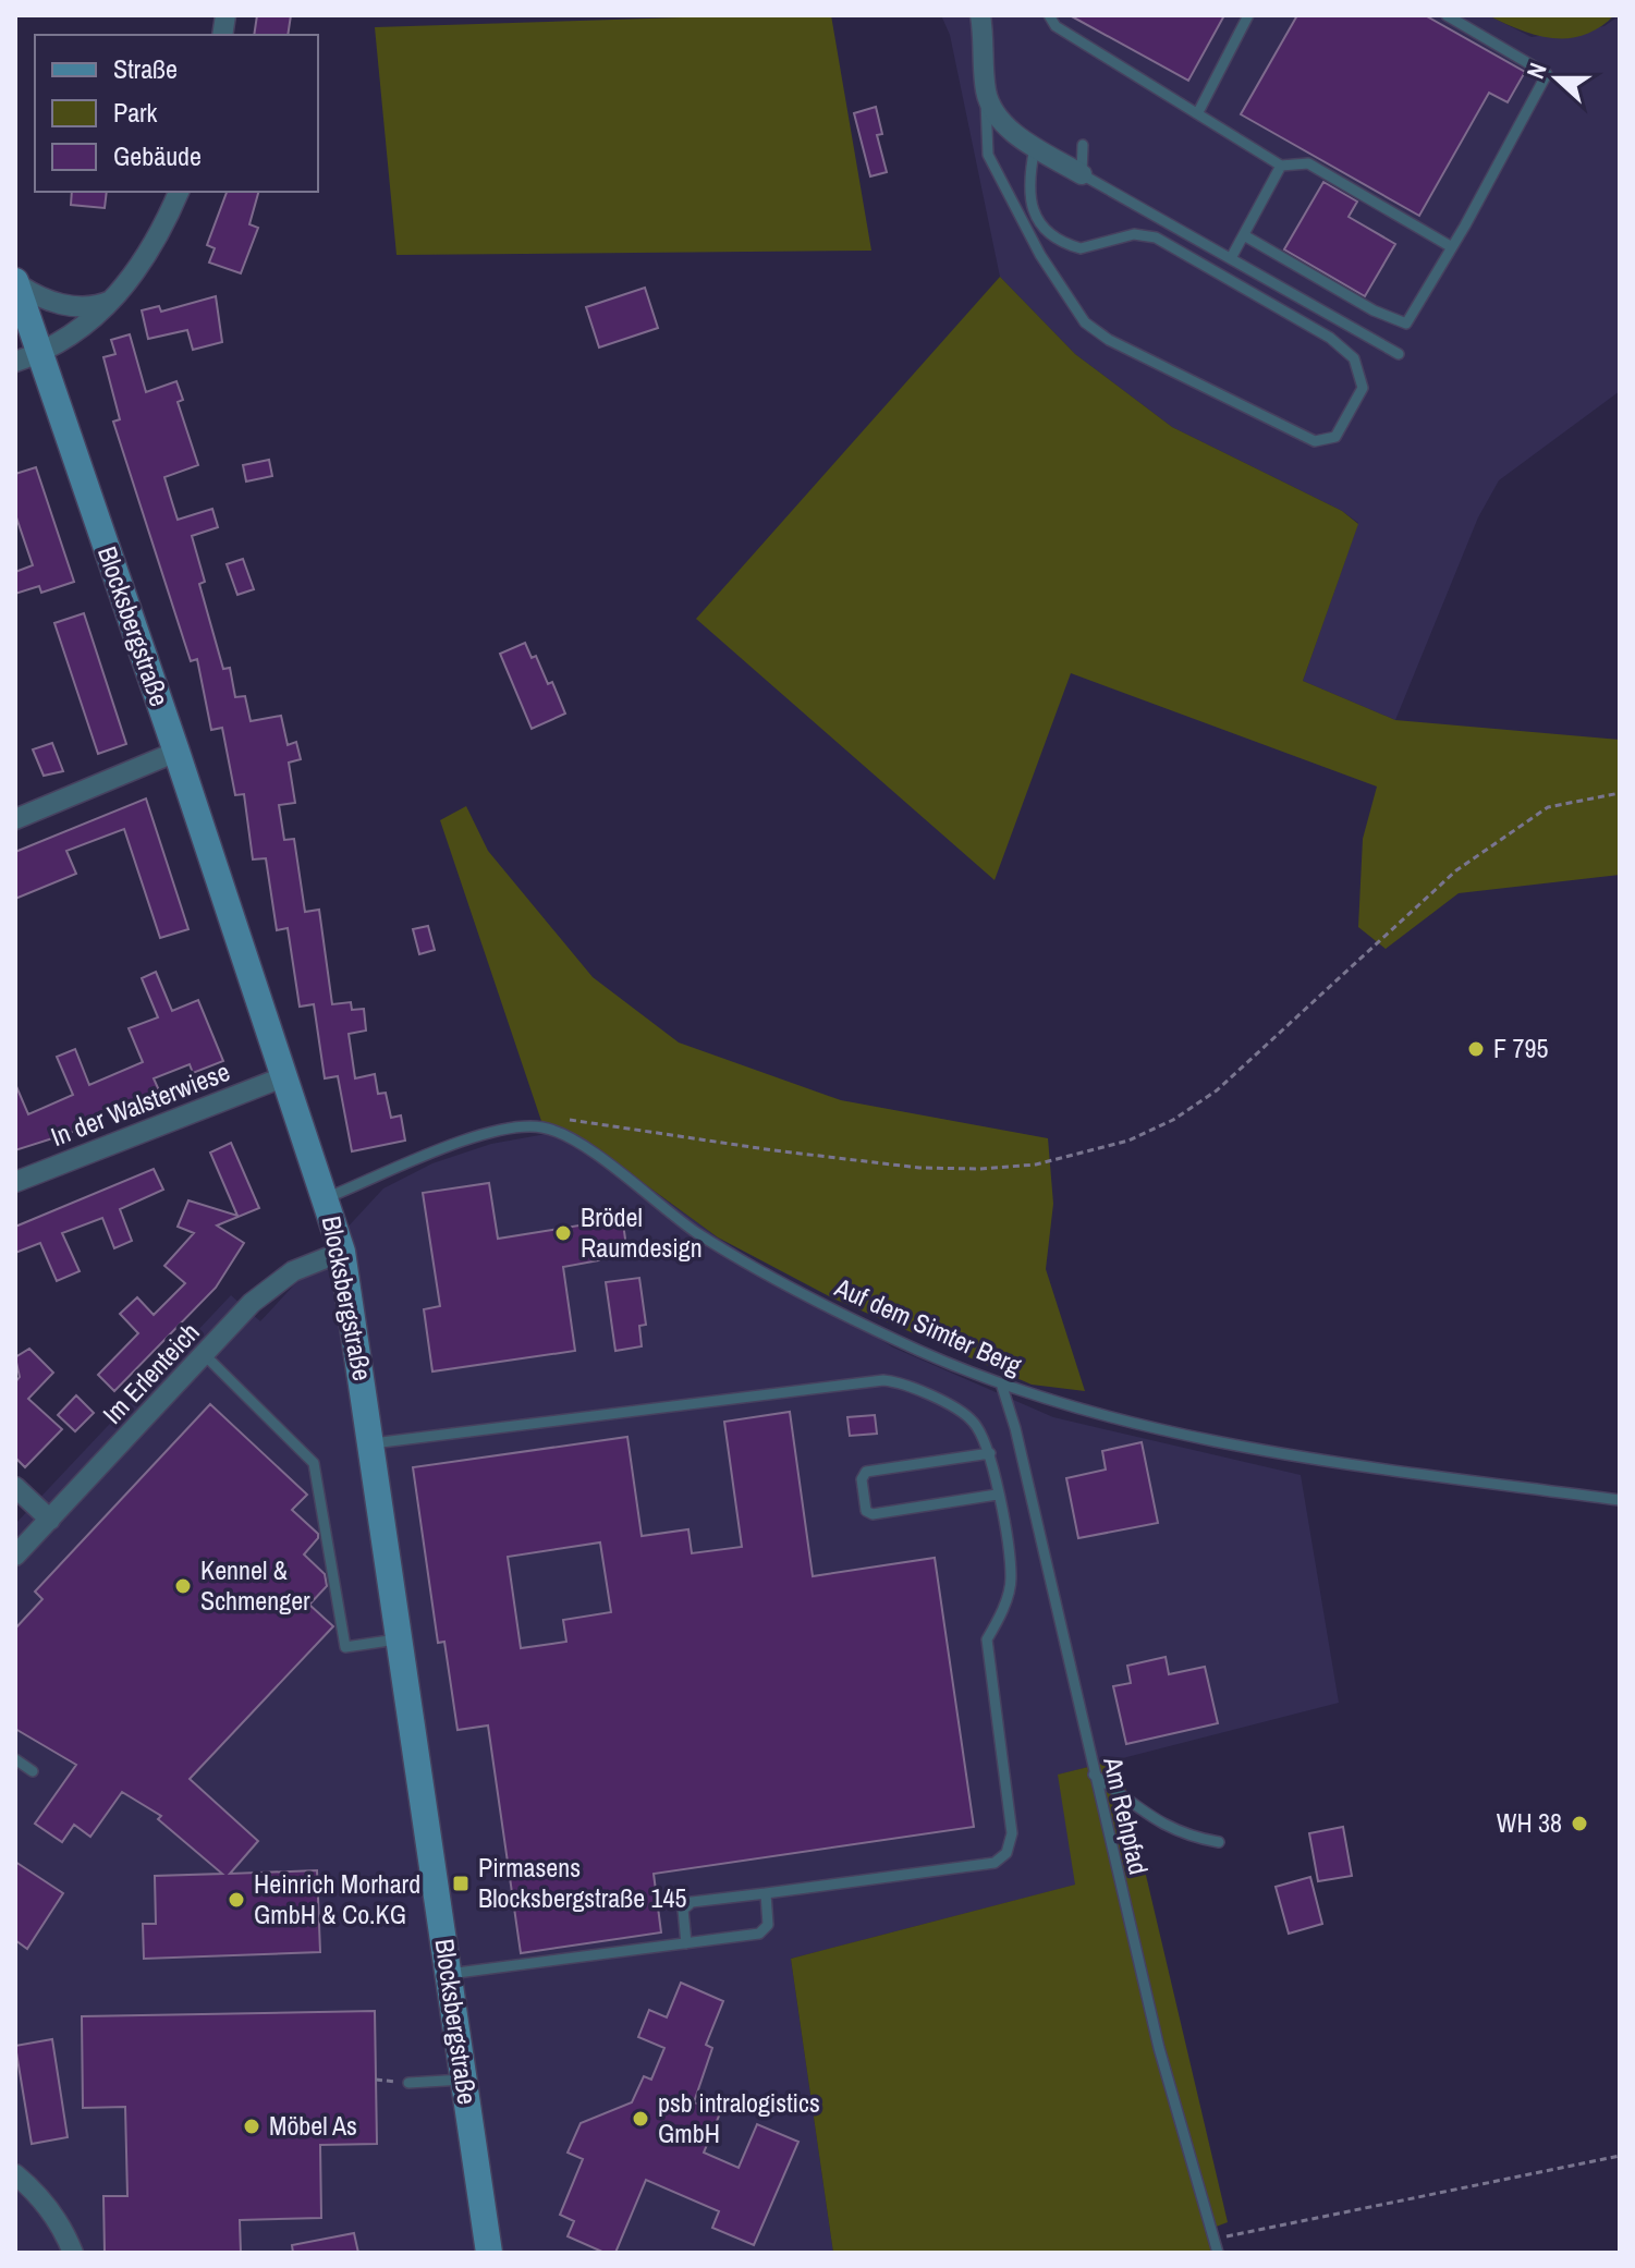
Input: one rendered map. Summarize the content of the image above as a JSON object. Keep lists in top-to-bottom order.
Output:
{
  "streets": {
    "main road": ["Blocksbergstraße"],
    "street": ["In der Walsterwiese", "Im Erlenteich"],
    "lane": ["Auf dem Simter Berg", "Am Rehpfad"]
  },
  "crossings": [
    ["Blocksbergstraße", "In der Walsterwiese"],
    ["Blocksbergstraße", "Auf dem Simter Berg"],
    ["Blocksbergstraße", "Im Erlenteich"],
    ["Auf dem Simter Berg", "Am Rehpfad"]
  ],
  "places": {
    "other": [
      "F 795",
      "Brödel Raumdesign",
      "Kennel & Schmenger",
      "WH 38",
      "Heinrich Morhard GmbH & Co.KG",
      "psb intralogistics GmbH",
      "Möbel As"
    ],
    "transit": ["Pirmasens Blocksbergstraße 145"]
  },
  "legend": ["Straße", "Park", "Gebäude"],
  "north": "left"
}
